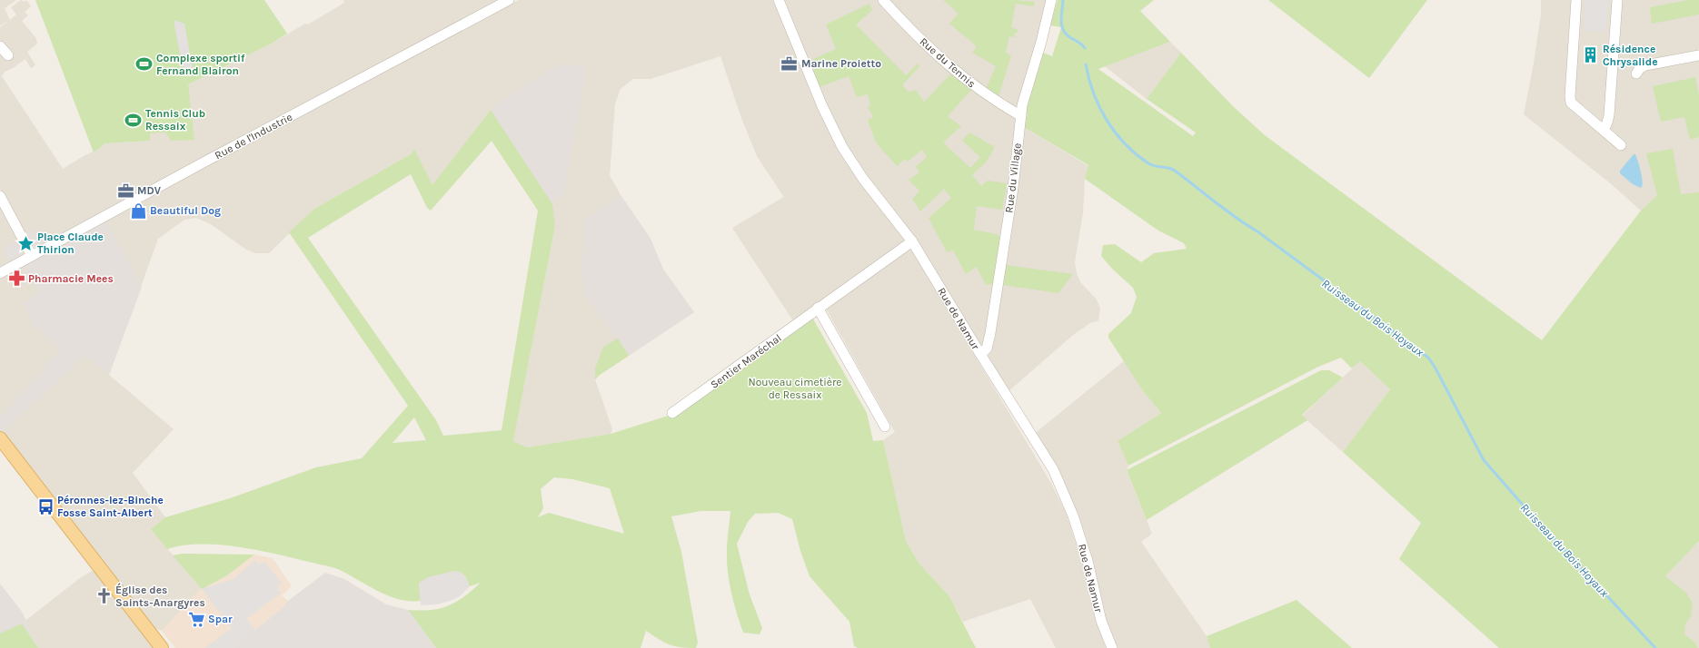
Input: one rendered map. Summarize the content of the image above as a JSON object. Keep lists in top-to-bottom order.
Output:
{
  "streets": {
    "street": [
      "Rue du Tennis",
      "Rue de l'Industrie",
      "Rue du Village",
      "Rue de Namur",
      "Sentier Maréchal"
    ]
  },
  "crossings": [
    ["Rue du Tennis", "Rue du Village"],
    ["Rue du Village", "Rue de Namur"],
    ["Rue de Namur", "Sentier Maréchal"]
  ],
  "water": ["Ruisseau du Bois Hoyaux"],
  "parks": ["Nouveau cimetière de Ressaix"],
  "places": {
    "building": ["Résidence Chrysalide"],
    "office": ["Marine Proietto", "MDV"],
    "sports": ["Complexe sportif Fernand Blairon", "Tennis Club Ressaix"],
    "shop": ["Beautiful Dog"],
    "place": ["Place Claude Thirion"],
    "pharmacy": ["Pharmacie Mees"],
    "bus stop": ["Péronnes-lez-Binche Fosse Saint-Albert"],
    "church": ["Église des Saints-Anargyres"],
    "supermarket": ["Spar"]
  }
}
